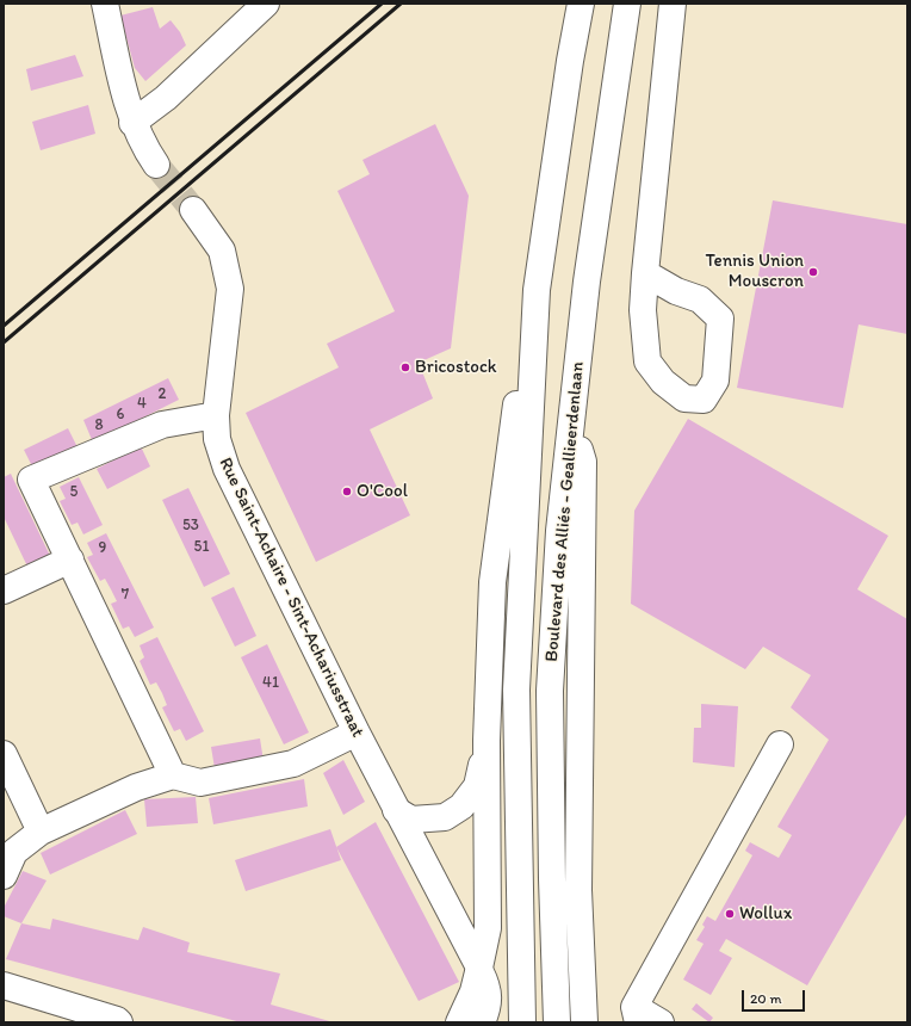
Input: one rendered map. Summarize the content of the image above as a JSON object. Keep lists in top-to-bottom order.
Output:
{
  "streets": {
    "main road": ["Boulevard des Alliés - Geallieerdenlaan", "Rue Saint-Achaire - Sint-Achariusstraat"]
  },
  "places": [
    "Tennis Union Mouscron",
    "Bricostock",
    "O'Cool",
    "Wollux"
  ],
  "house_numbers": [
    "2",
    "4",
    "6",
    "8",
    "5",
    "53",
    "51",
    "9",
    "7",
    "41"
  ],
  "scale_bar": "20 m"
}
